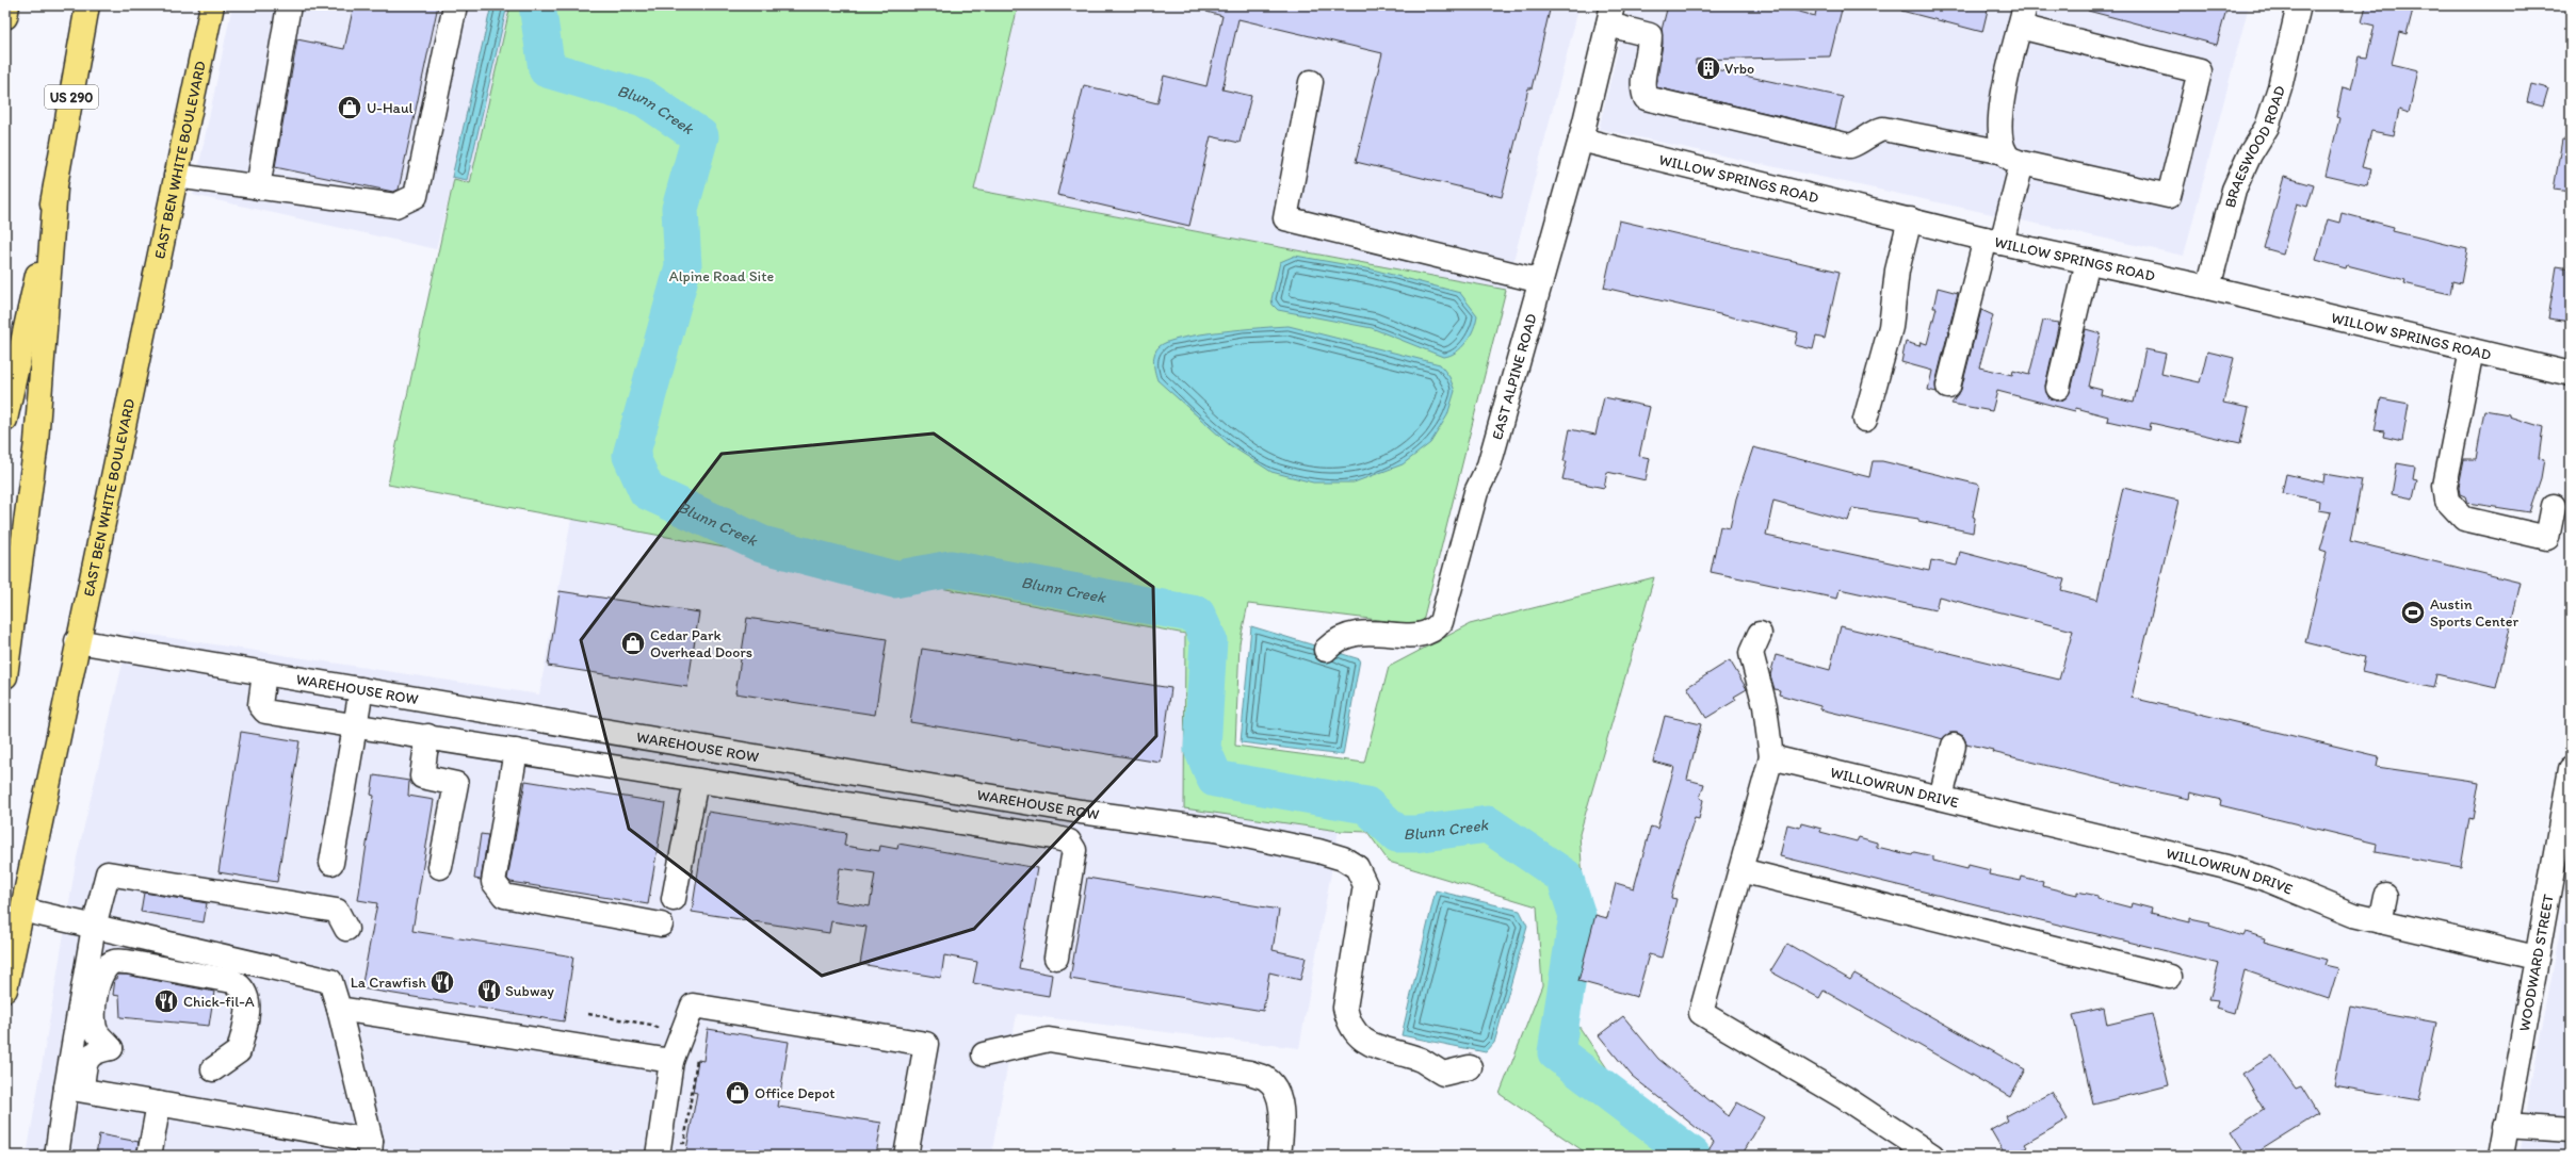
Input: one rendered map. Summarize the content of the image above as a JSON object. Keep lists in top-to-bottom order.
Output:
{
  "streets": {
    "main road": ["US 290", "EAST BEN WHITE BOULEVARD"],
    "street": [
      "BRAESWOOD ROAD",
      "WILLOW SPRINGS ROAD",
      "EAST ALPINE ROAD",
      "WAREHOUSE ROW",
      "WILLOWRUN DRIVE",
      "WOODWARD STREET"
    ]
  },
  "crossings": [
    ["BRAESWOOD ROAD", "WILLOW SPRINGS ROAD"],
    ["EAST BEN WHITE BOULEVARD", "WAREHOUSE ROW"],
    ["WILLOW SPRINGS ROAD", "EAST ALPINE ROAD"],
    ["WILLOWRUN DRIVE", "WOODWARD STREET"]
  ],
  "water": ["Blunn Creek"],
  "parks": ["Alpine Road Site"],
  "places": {
    "building": ["Vrbo"],
    "shop": ["U-Haul", "Cedar Park Overhead Doors", "Office Depot"],
    "sports": ["Austin Sports Center"],
    "restaurant": ["La Crawfish", "Subway", "Chick-fil-A"]
  }
}
